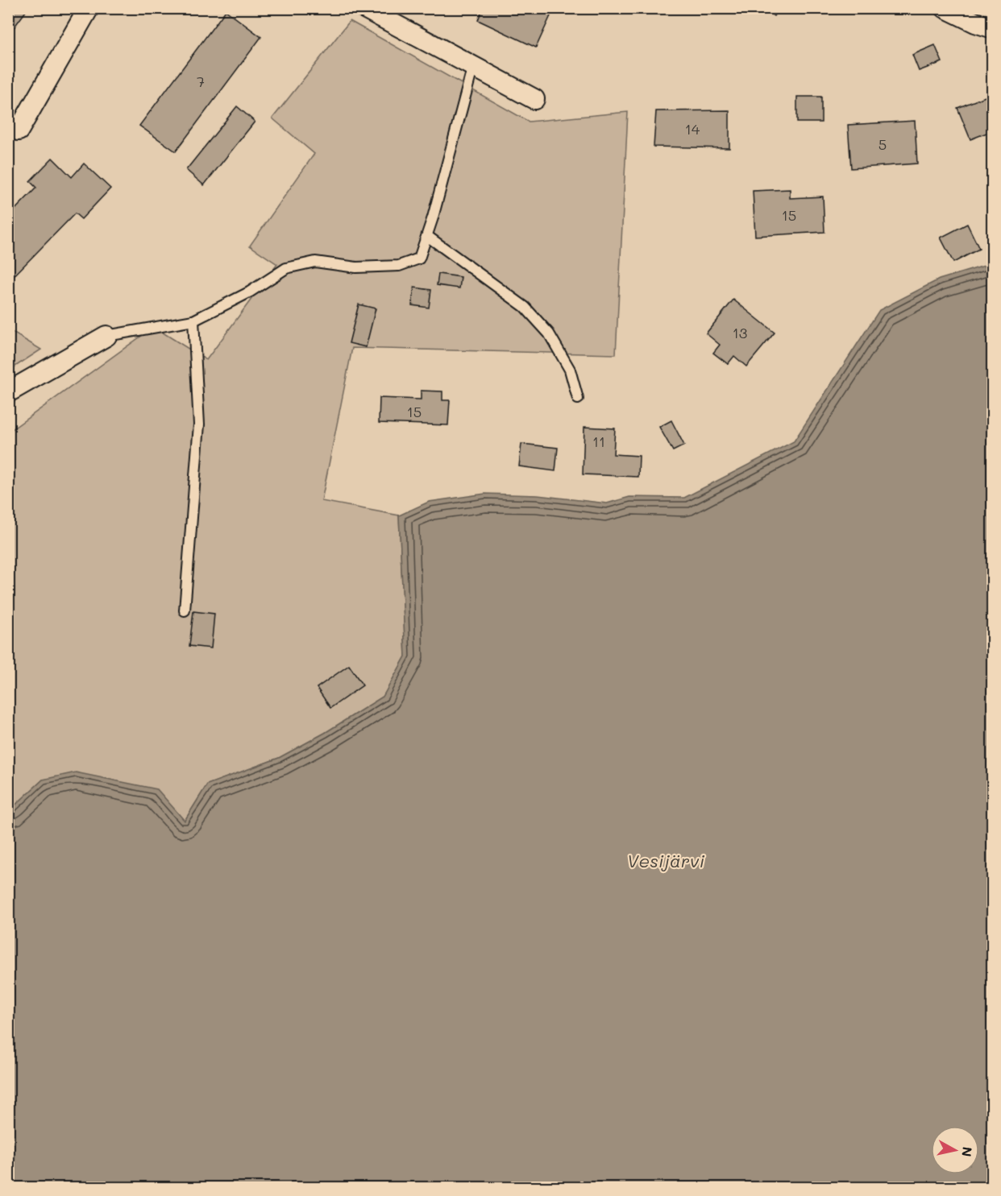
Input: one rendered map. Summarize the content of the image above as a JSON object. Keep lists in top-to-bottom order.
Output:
{
  "water": ["Vesijärvi"],
  "house_numbers": [
    "7",
    "14",
    "5",
    "15",
    "13",
    "15",
    "11"
  ],
  "north": "right"
}
